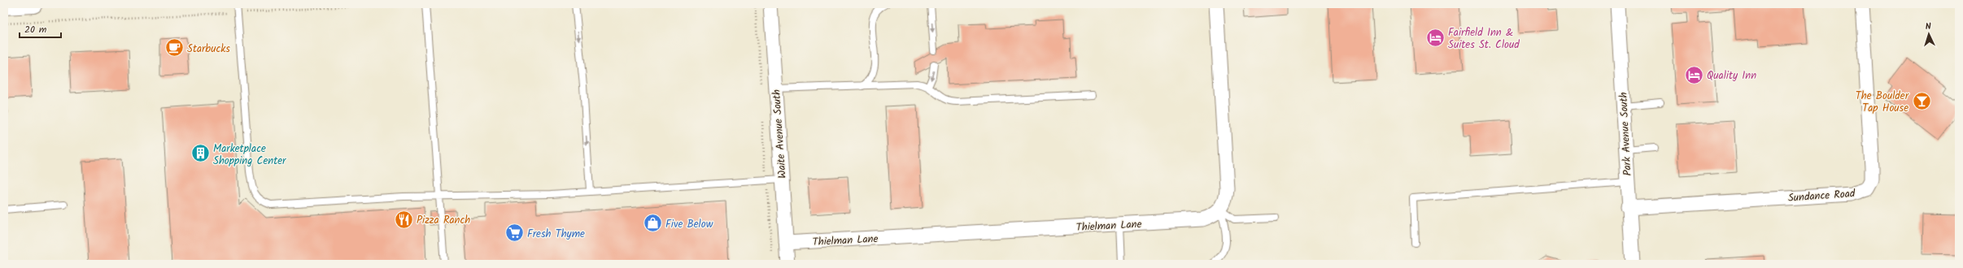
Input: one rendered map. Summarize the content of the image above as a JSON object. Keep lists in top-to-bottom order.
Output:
{
  "streets": {
    "street": [
      "Waite Avenue South",
      "Park Avenue South",
      "Sundance Road",
      "Thielman Lane"
    ]
  },
  "crossings": [
    ["Waite Avenue South", "Thielman Lane"],
    ["Park Avenue South", "Sundance Road"]
  ],
  "places": {
    "hotel": ["Fairfield Inn & Suites St. Cloud", "Quality Inn"],
    "cafe": ["Starbucks"],
    "bar": ["The Boulder Tap House"],
    "building": ["Marketplace Shopping Center"],
    "restaurant": ["Pizza Ranch"],
    "shop": ["Five Below"],
    "supermarket": ["Fresh Thyme"]
  },
  "scale_bar": "20 m",
  "north": "top"
}
